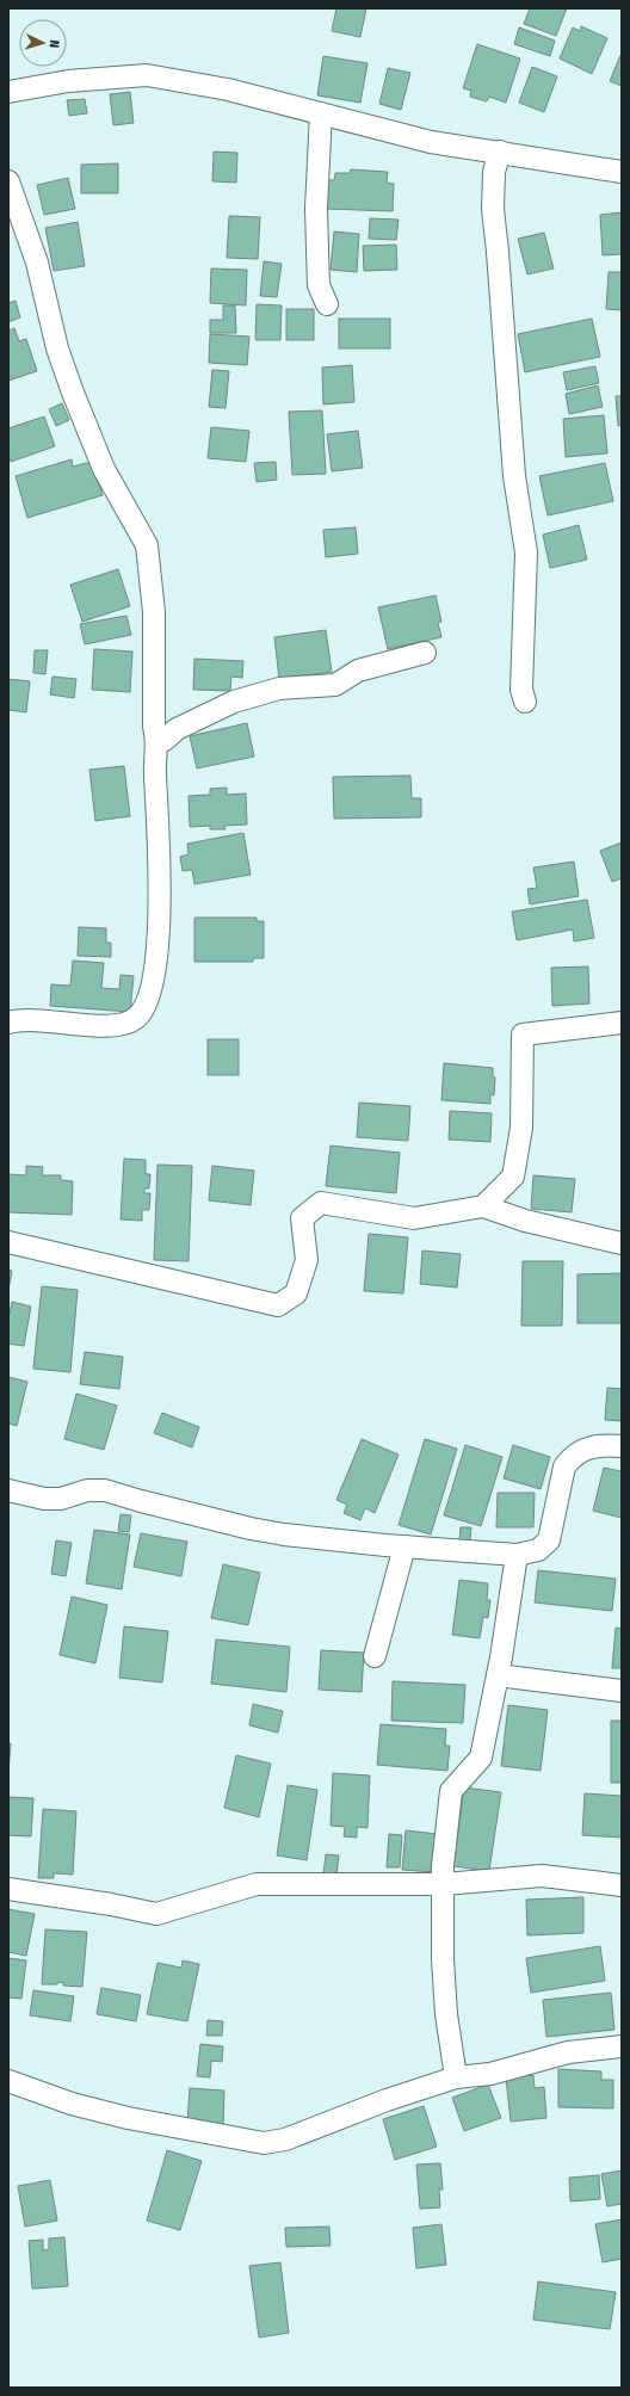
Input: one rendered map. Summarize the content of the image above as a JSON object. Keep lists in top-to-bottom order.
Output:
{
  "north": "right"
}
